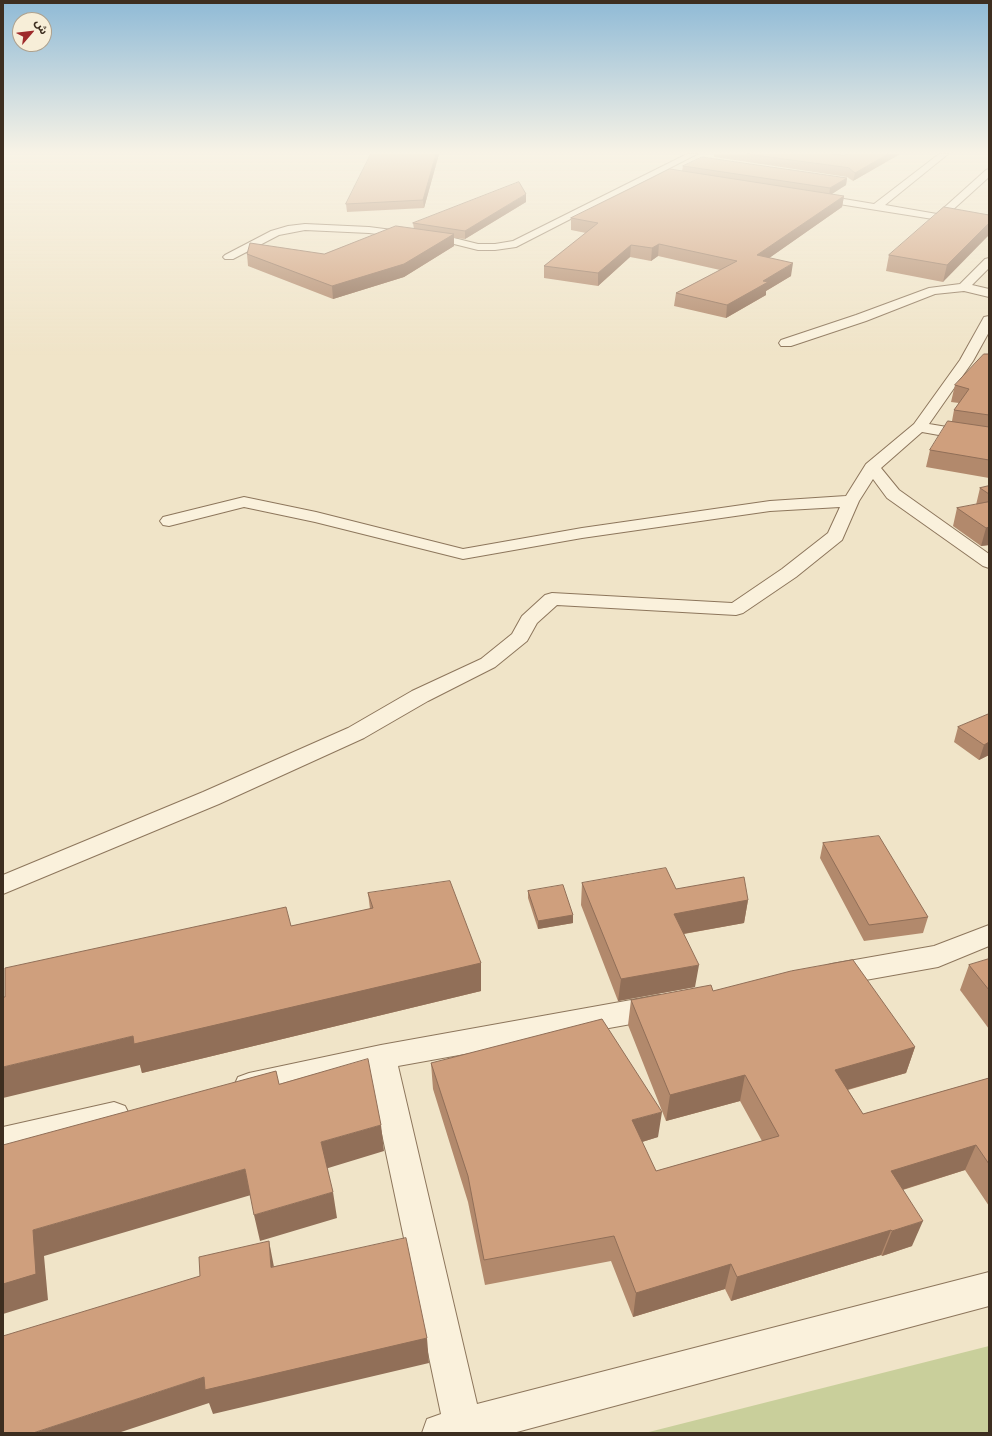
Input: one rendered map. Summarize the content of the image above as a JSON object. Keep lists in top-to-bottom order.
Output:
{
  "north": "top right"
}
